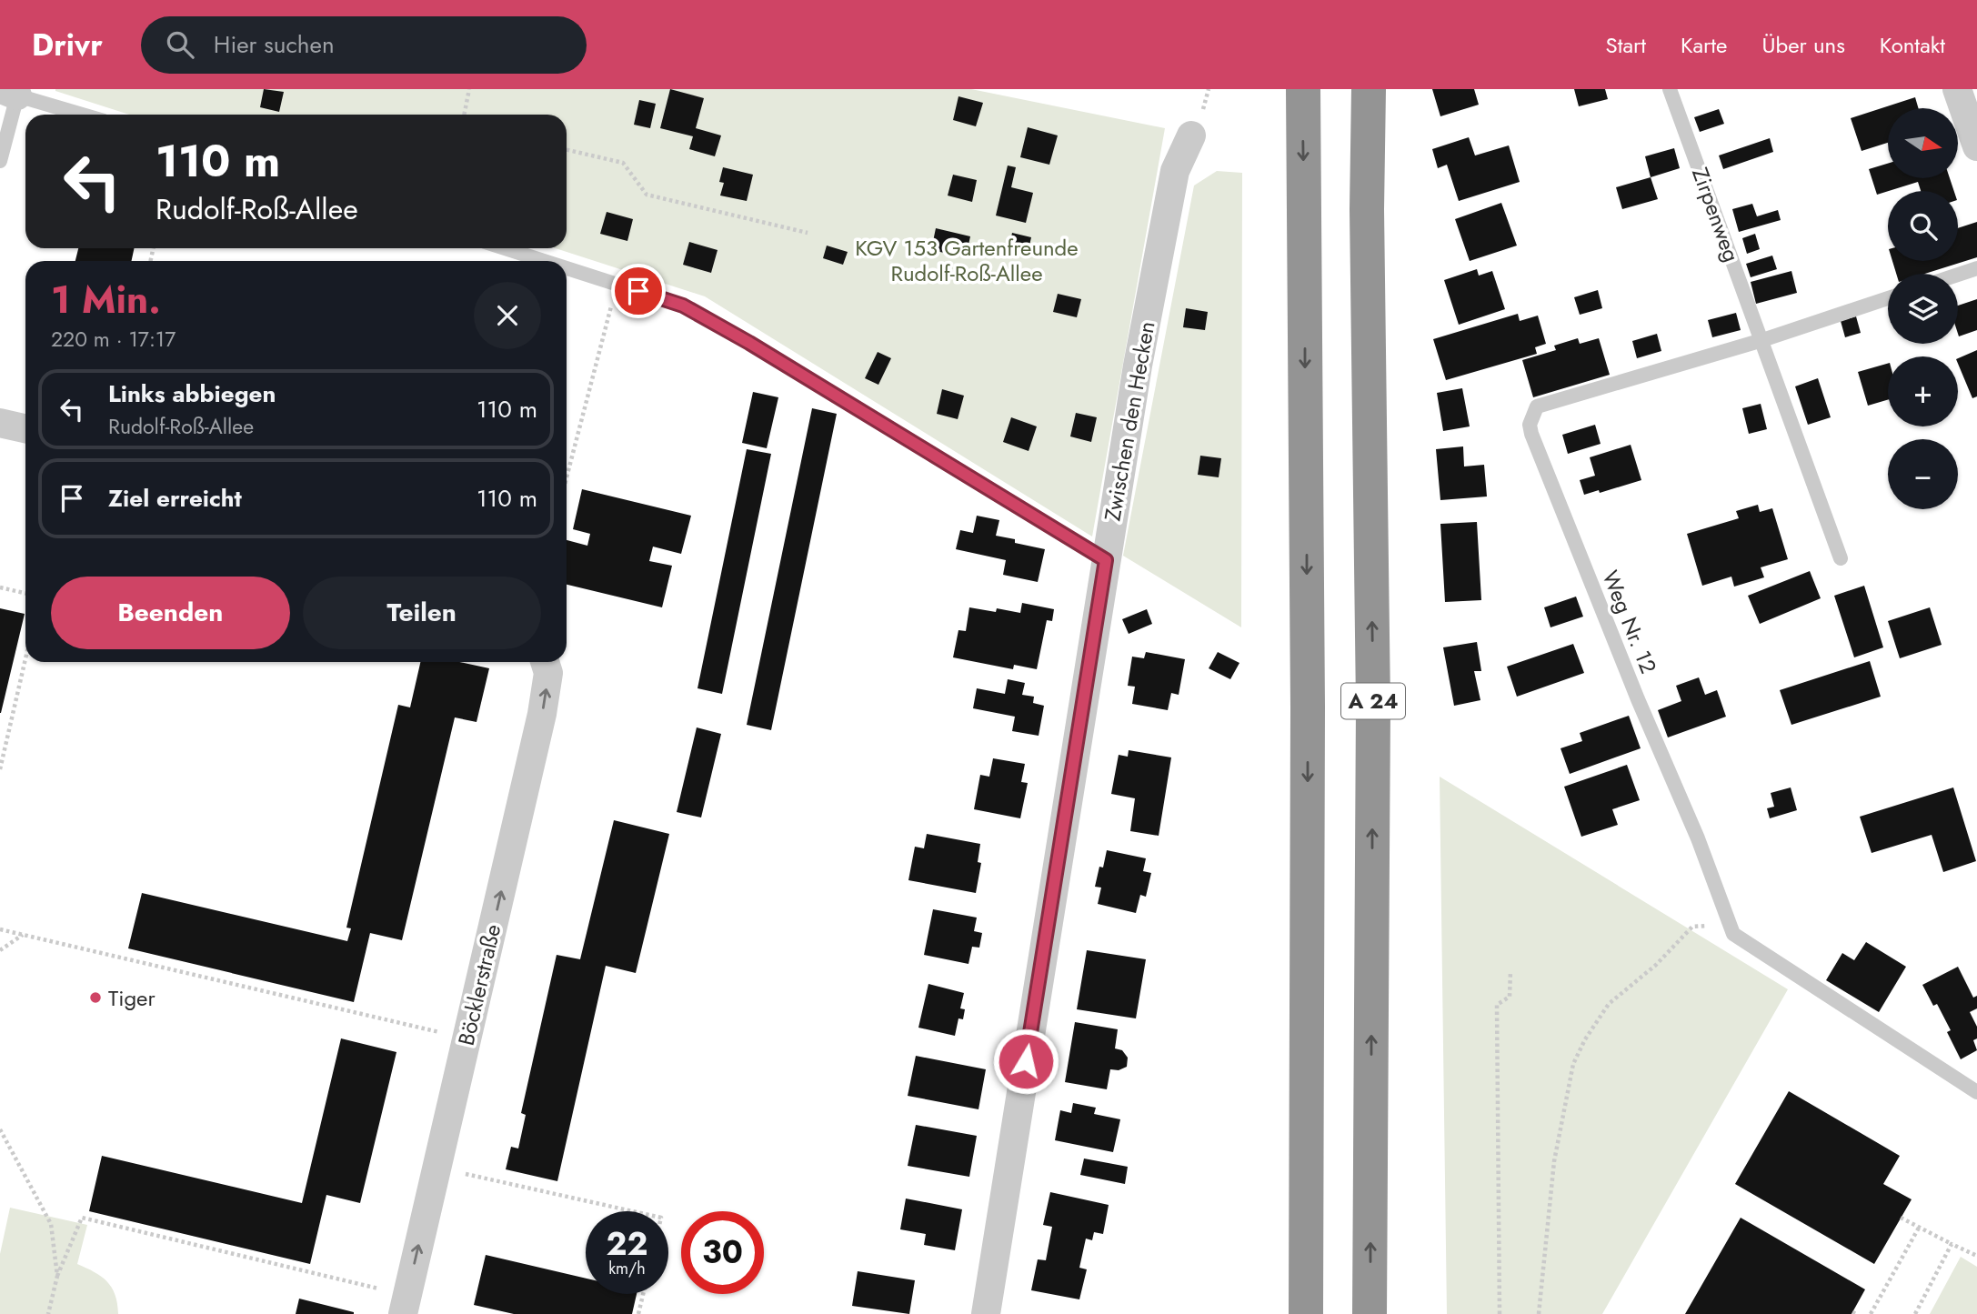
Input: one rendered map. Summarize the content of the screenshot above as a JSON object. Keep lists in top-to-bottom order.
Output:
{
  "streets": {
    "highway": ["A 24"],
    "street": ["Zwischen den Hecken", "Böcklerstraße"],
    "lane": ["Zirpenweg", "Weg Nr. 12"]
  },
  "crossings": [
    ["Zirpenweg", "Weg Nr. 12"]
  ],
  "one_way": ["Böcklerstraße"],
  "parks": ["KGV 153 Gartenfreunde Rudolf-Roß-Allee"],
  "places": ["Tiger"],
  "north": "right",
  "page": {
    "header": "Drivr",
    "search": "Hier suchen",
    "nav": [
      "Start",
      "Karte",
      "Über uns",
      "Kontakt"
    ],
    "map_buttons": ["+", "−"],
    "turn": ["110 m", "Rudolf-Roß-Allee"],
    "heading": ["1 Min.", "220 m · 17:17"],
    "list": [
      {
        "name": "Links abbiegen",
        "note": "Rudolf-Roß-Allee",
        "value": "110 m"
      },
      {
        "name": "Ziel erreicht",
        "value": "110 m"
      }
    ],
    "buttons": ["Beenden", "Teilen"],
    "speed": "22 km/h",
    "limit": "30"
  }
}
